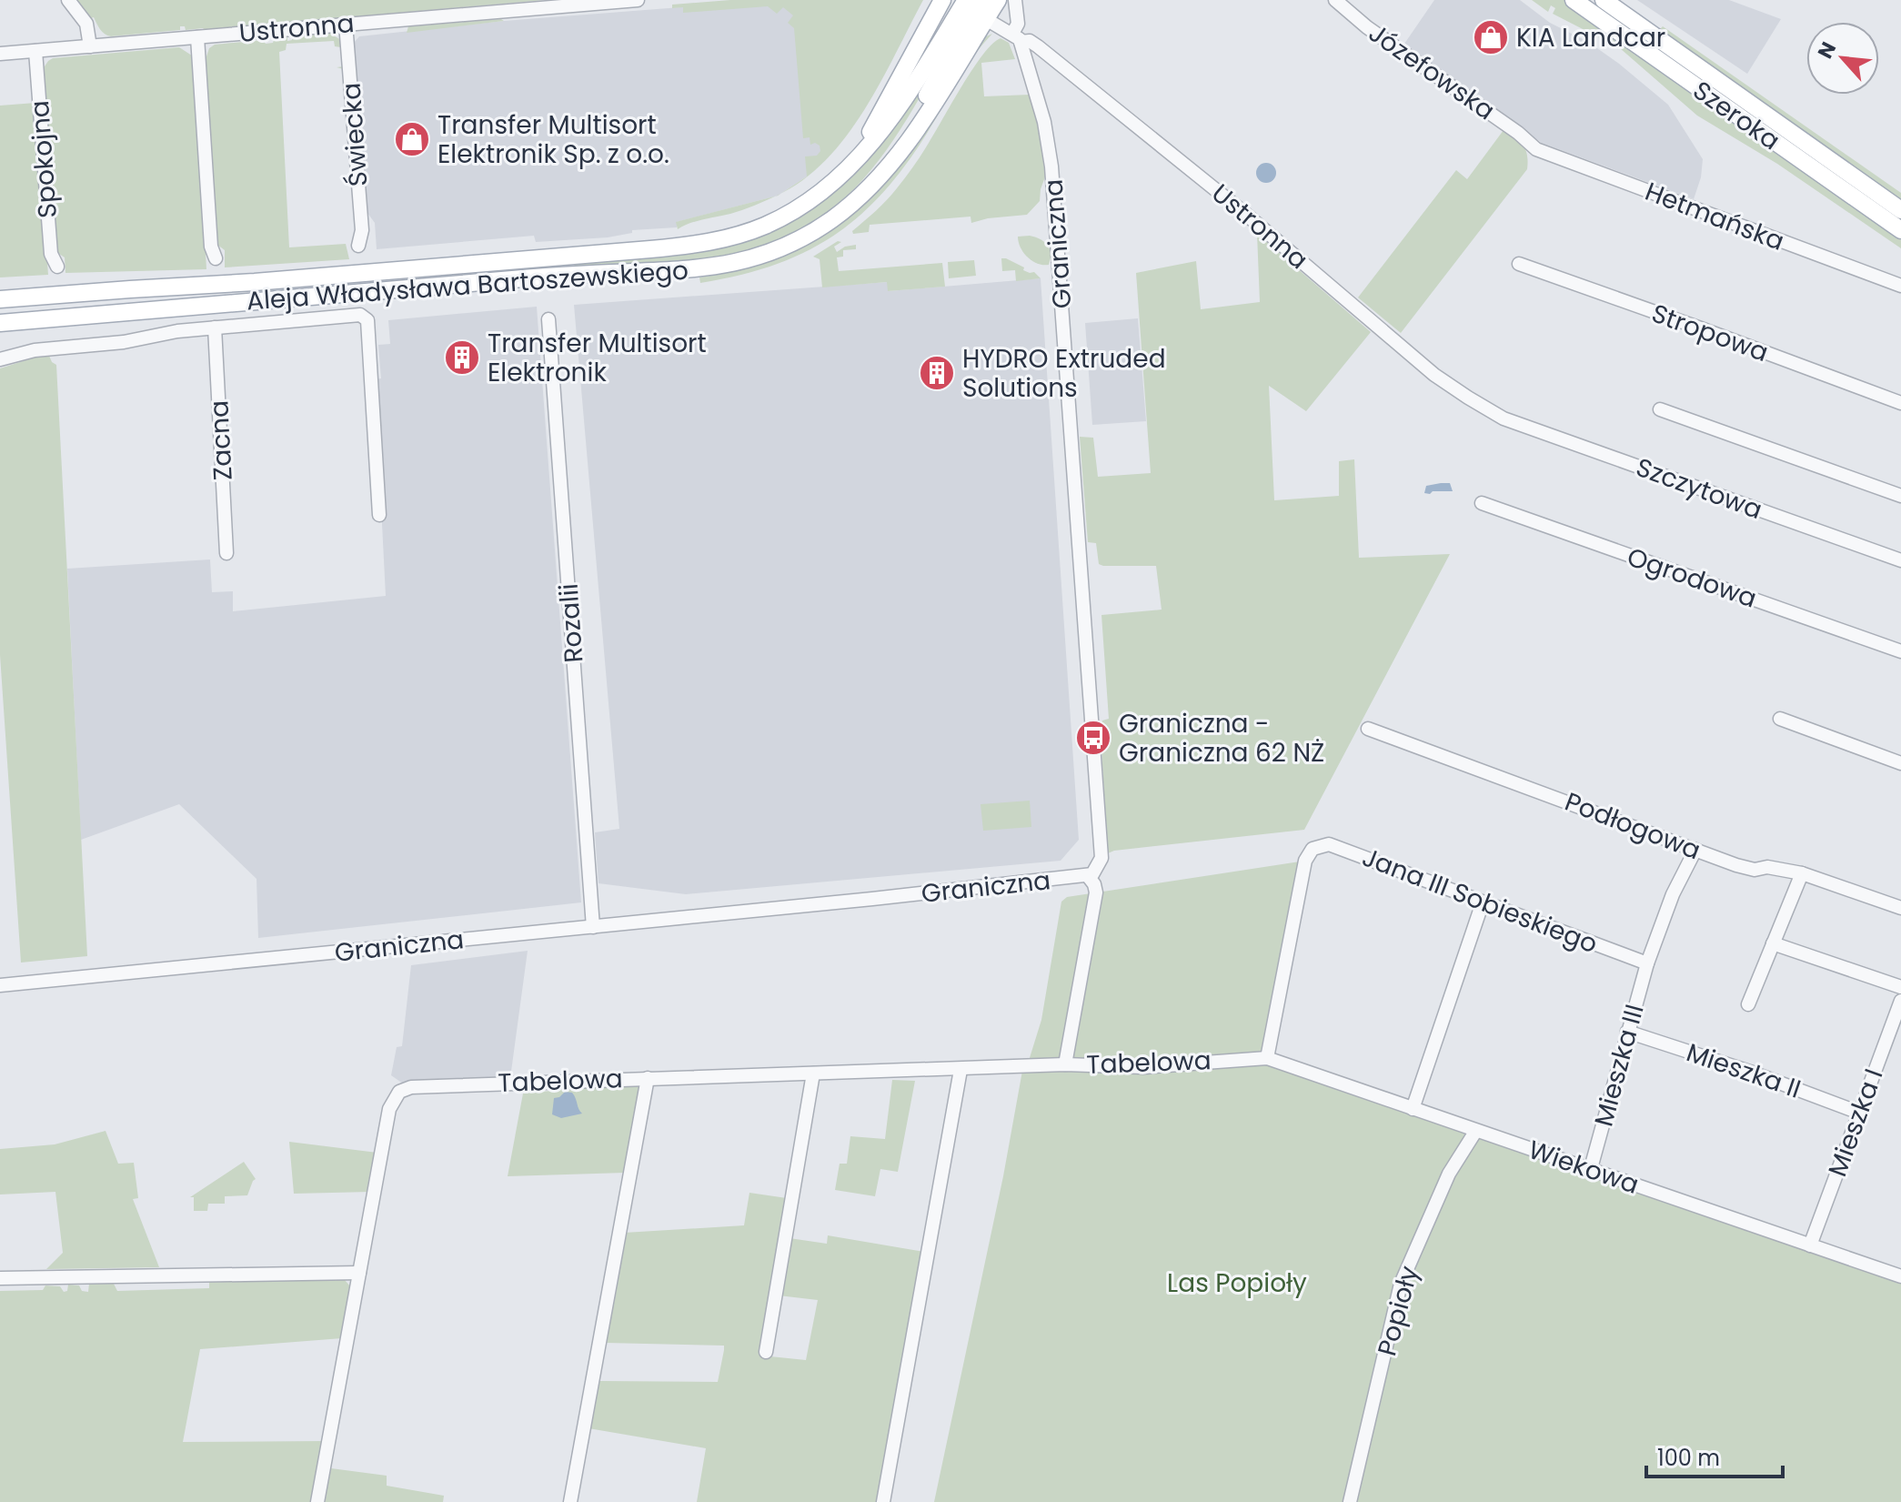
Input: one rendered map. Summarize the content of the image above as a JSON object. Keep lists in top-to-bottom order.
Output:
{
  "streets": {
    "main road": ["Szeroka", "Aleja Władysława Bartoszewskiego"],
    "street": [
      "Ustronna",
      "Józefowska",
      "Świecka",
      "Spokojna",
      "Hetmańska",
      "Graniczna",
      "Stropowa",
      "Zacna",
      "Szczytowa",
      "Ogrodowa",
      "Rozalii",
      "Podłogowa",
      "Jana III Sobieskiego",
      "Tabelowa",
      "Mieszka III",
      "Mieszka II",
      "Mieszka I",
      "Wiekowa",
      "Popioły"
    ]
  },
  "crossings": [
    ["Ustronna", "Świecka"],
    ["Ustronna", "Spokojna"],
    ["Ustronna", "Graniczna"],
    ["Ustronna", "Szczytowa"],
    ["Józefowska", "Hetmańska"],
    ["Graniczna", "Rozalii"],
    ["Podłogowa", "Mieszka III"],
    ["Jana III Sobieskiego", "Tabelowa"],
    ["Jana III Sobieskiego", "Mieszka III"],
    ["Jana III Sobieskiego", "Wiekowa"],
    ["Tabelowa", "Wiekowa"],
    ["Mieszka III", "Mieszka II"],
    ["Mieszka III", "Wiekowa"],
    ["Mieszka II", "Mieszka I"],
    ["Mieszka I", "Wiekowa"],
    ["Wiekowa", "Popioły"]
  ],
  "parks": ["Las Popioły"],
  "places": {
    "shop": ["KIA Landcar", "Transfer Multisort Elektronik Sp. z o.o."],
    "building": ["Transfer Multisort Elektronik", "HYDRO Extruded Solutions"],
    "bus stop": ["Graniczna - Graniczna 62 NŻ"]
  },
  "scale_bar": "100 m",
  "north": "top left"
}
